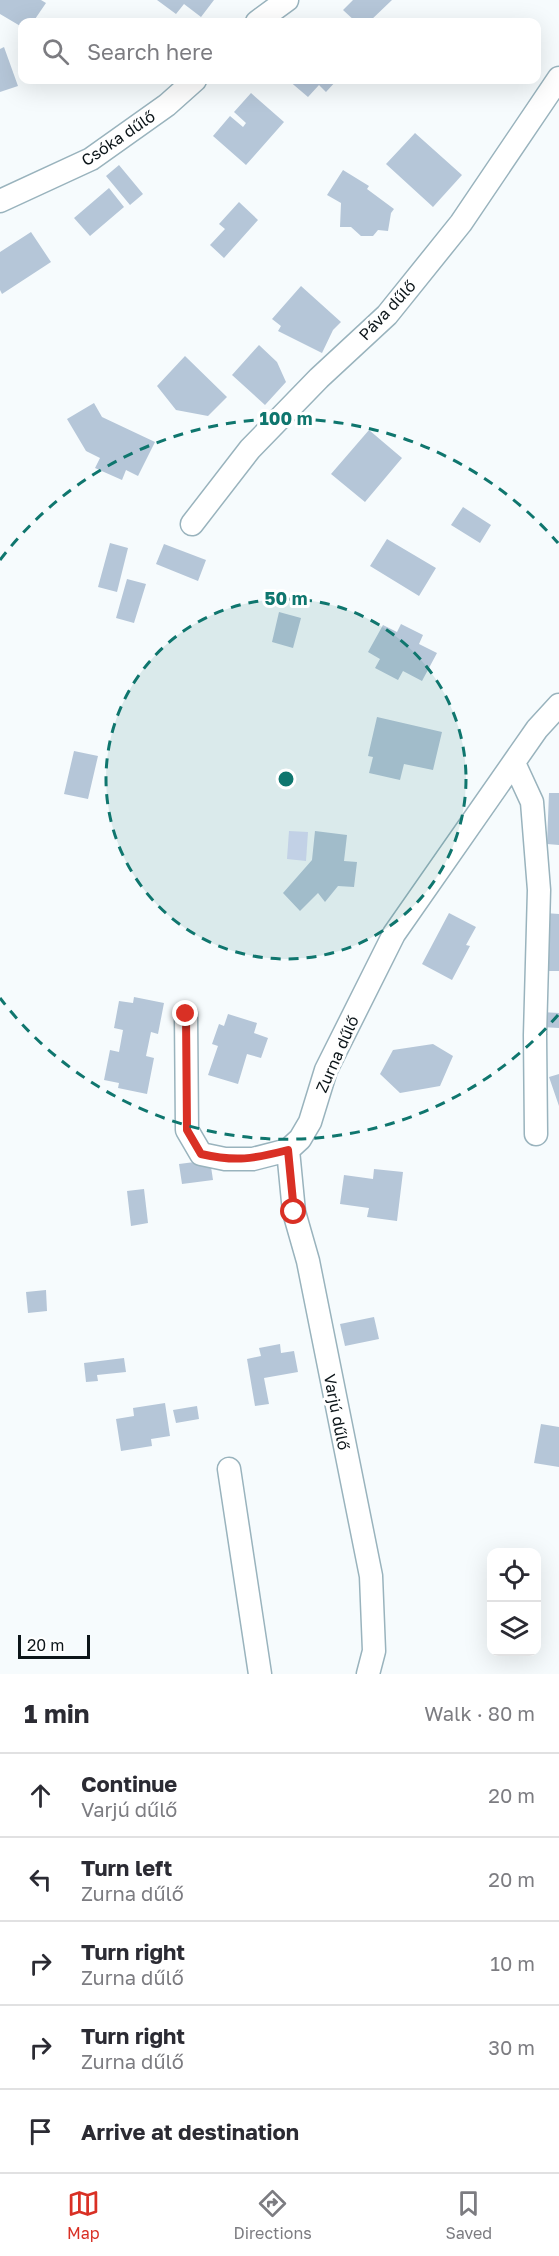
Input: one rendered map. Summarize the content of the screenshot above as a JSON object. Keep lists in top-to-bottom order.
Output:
{
  "streets": {
    "street": [
      "Csóka dűlő",
      "Páva dűlő",
      "Zurna dűlő",
      "Varjú dűlő"
    ]
  },
  "crossings": [
    ["Zurna dűlő", "Varjú dűlő"]
  ],
  "scale_bar": "20 m",
  "page": {
    "search": "Search here",
    "scale": "20 m",
    "heading": ["1 min", "Walk · 80 m"],
    "list": [
      ["Continue", "Varjú dűlő", "20 m"],
      ["Turn left", "Zurna dűlő", "20 m"],
      ["Turn right", "Zurna dűlő", "10 m"],
      ["Turn right", "Zurna dűlő", "30 m"],
      "Arrive at destination"
    ],
    "nav": ["Map", "Directions", "Saved"]
  },
  "rings": ["100 m", "50 m"]
}
